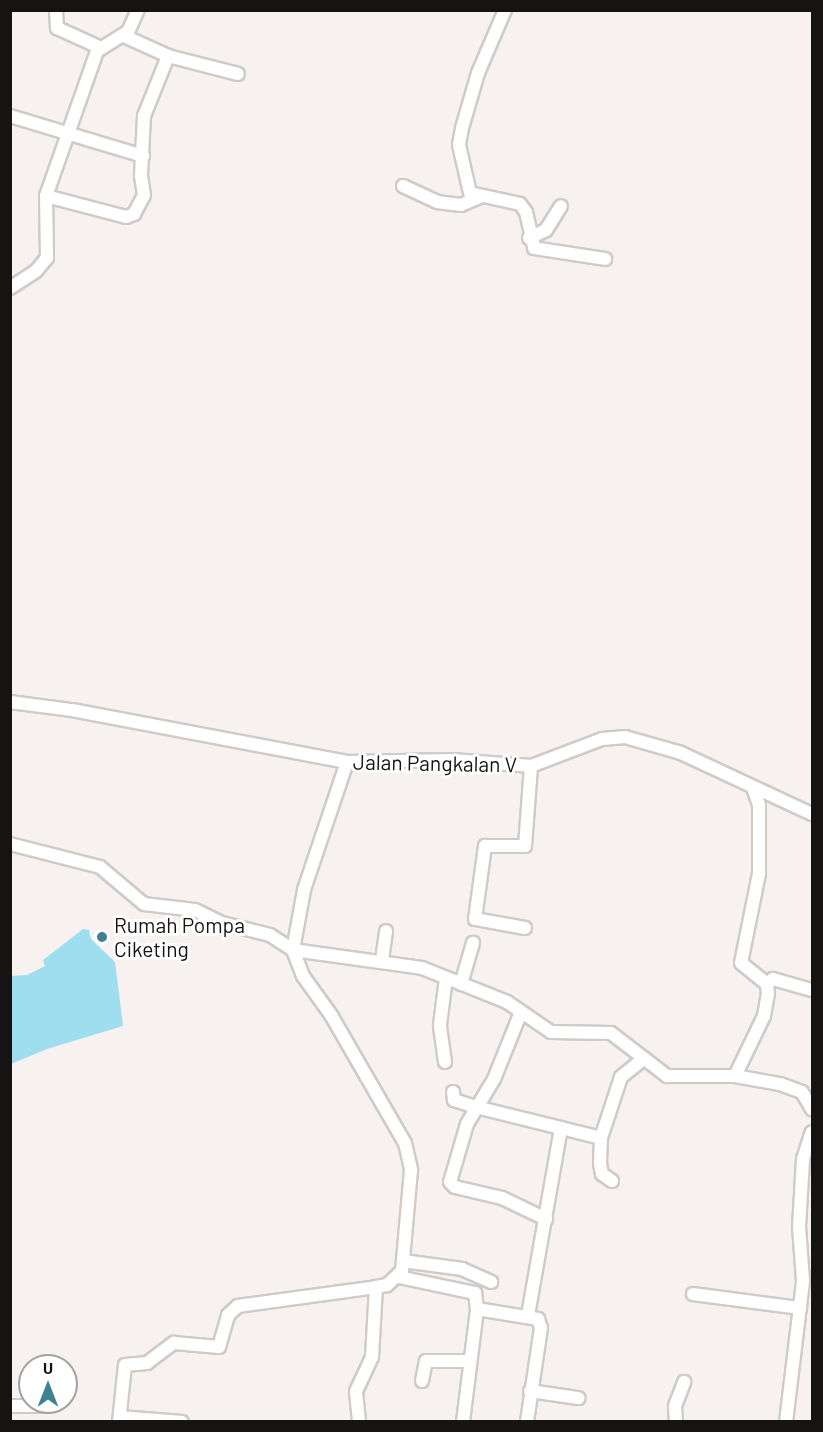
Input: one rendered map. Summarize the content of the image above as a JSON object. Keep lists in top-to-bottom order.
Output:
{
  "streets": {
    "street": ["Jalan Pangkalan V"]
  },
  "places": ["Rumah Pompa Ciketing"],
  "north": "top"
}
